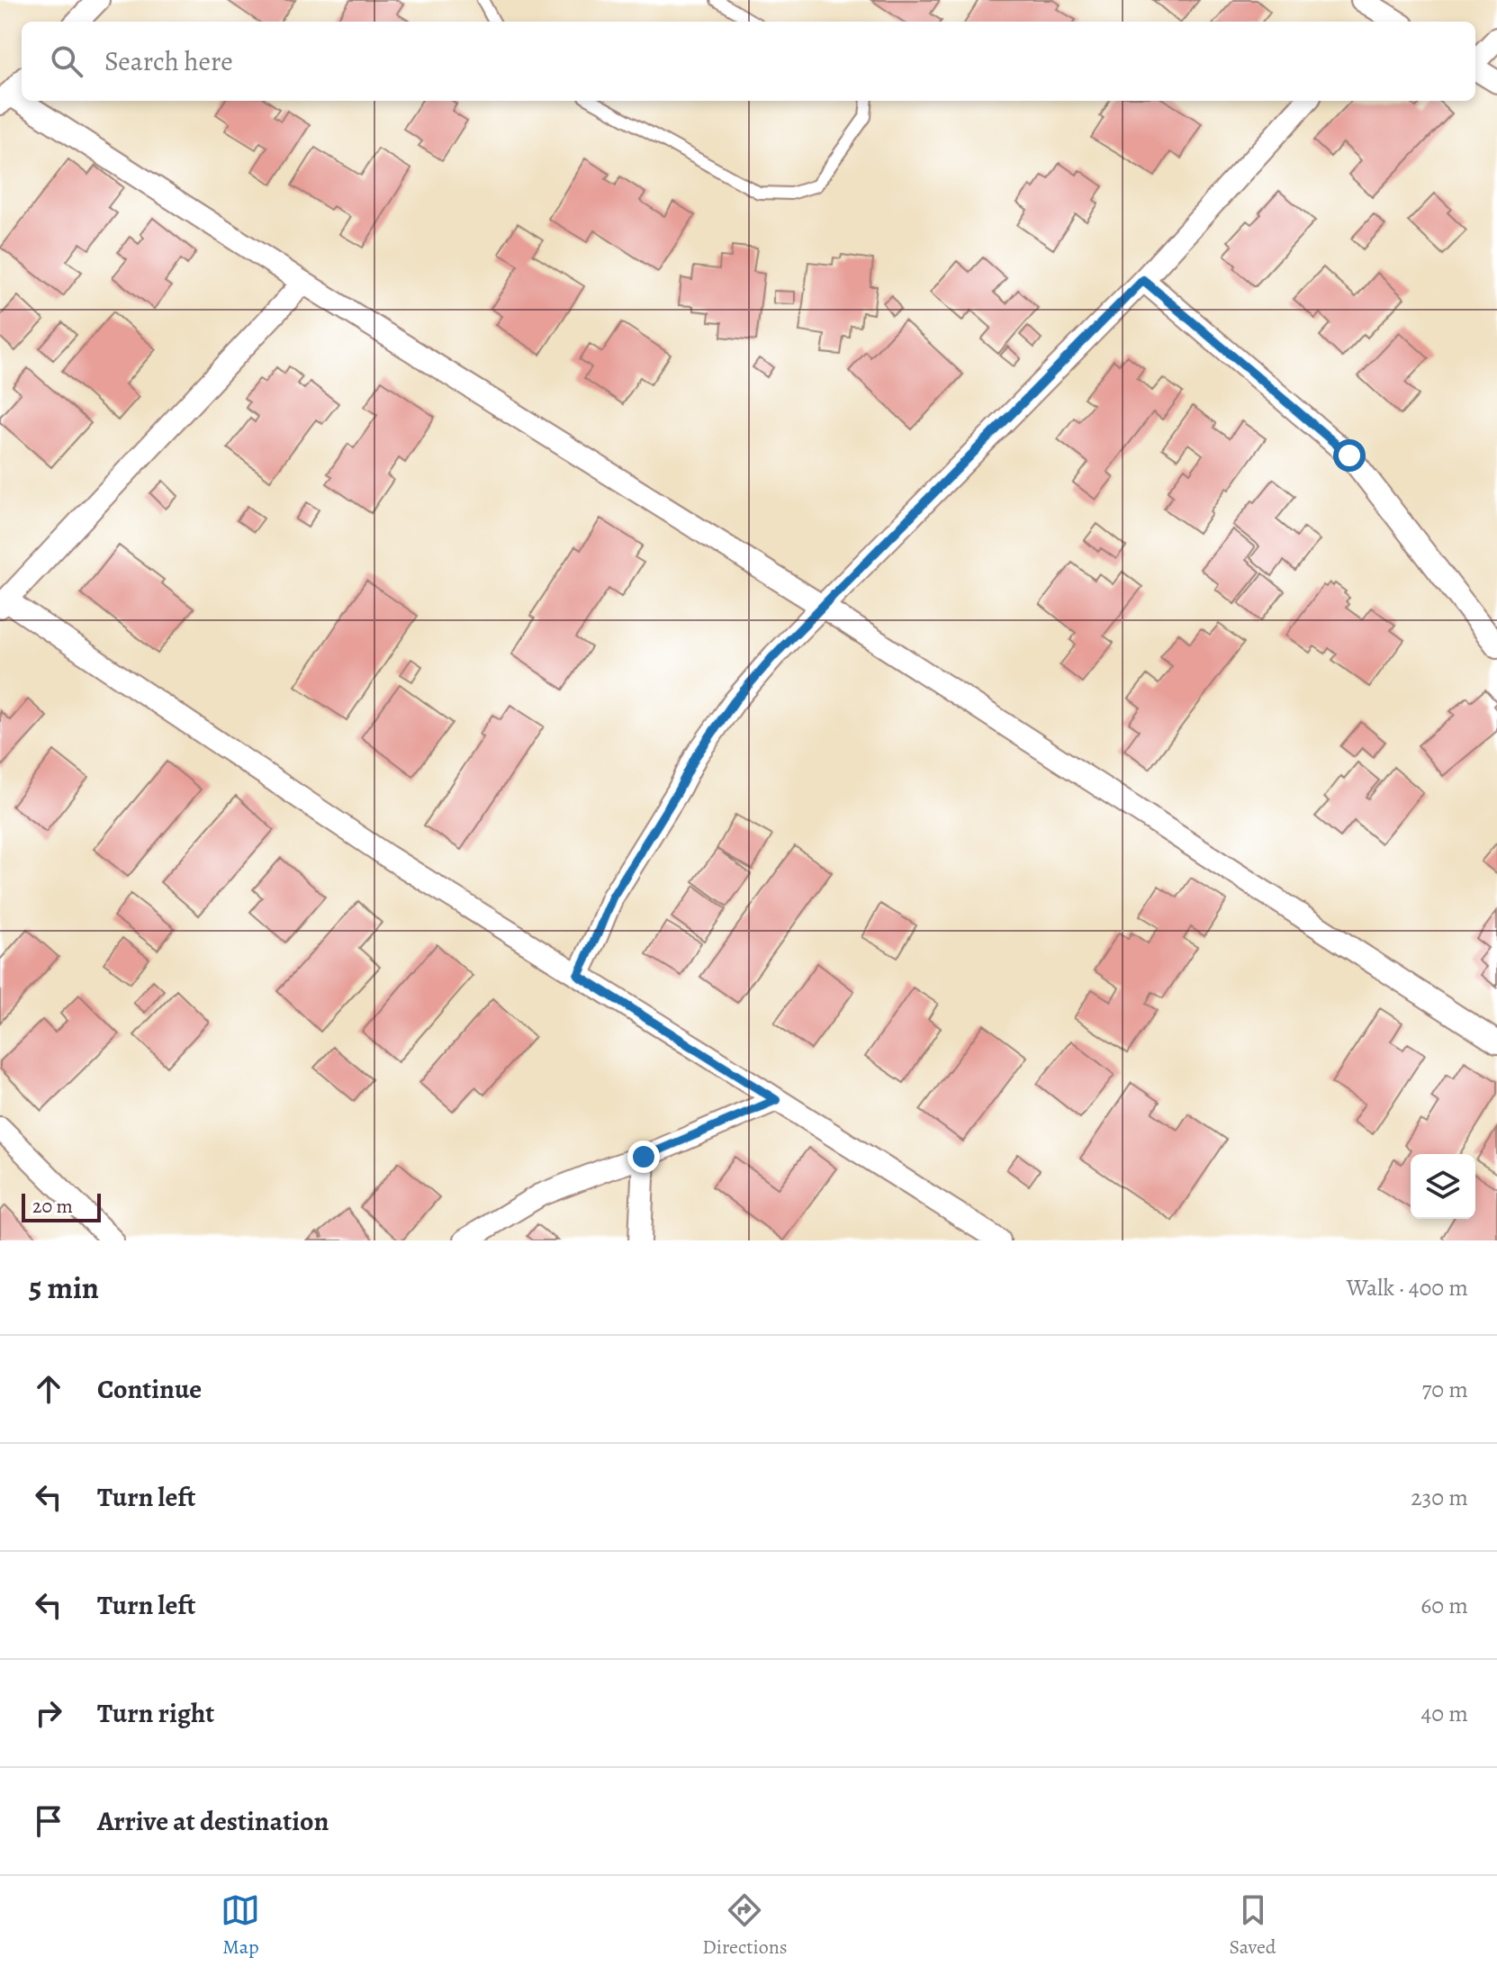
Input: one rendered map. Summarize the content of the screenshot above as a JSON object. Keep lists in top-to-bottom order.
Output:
{
  "scale_bar": "20 m",
  "page": {
    "search": "Search here",
    "scale": "20 m",
    "heading": ["5 min", "Walk · 400 m"],
    "list": [
      ["Continue", "70 m"],
      ["Turn left", "230 m"],
      ["Turn left", "60 m"],
      ["Turn right", "40 m"],
      "Arrive at destination"
    ],
    "nav": ["Map", "Directions", "Saved"]
  }
}
